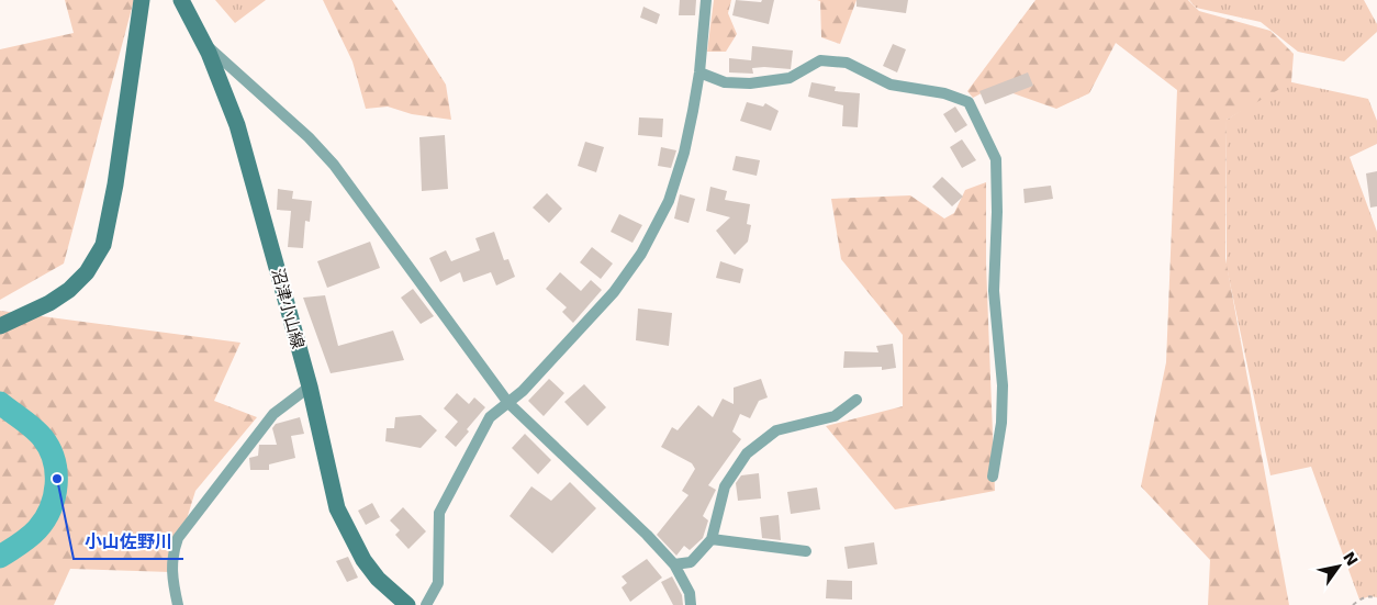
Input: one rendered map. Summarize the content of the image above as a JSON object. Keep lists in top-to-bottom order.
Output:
{
  "streets": {
    "main road": ["沼津小山線"]
  },
  "places": ["小山佐野川"],
  "north": "top right"
}
